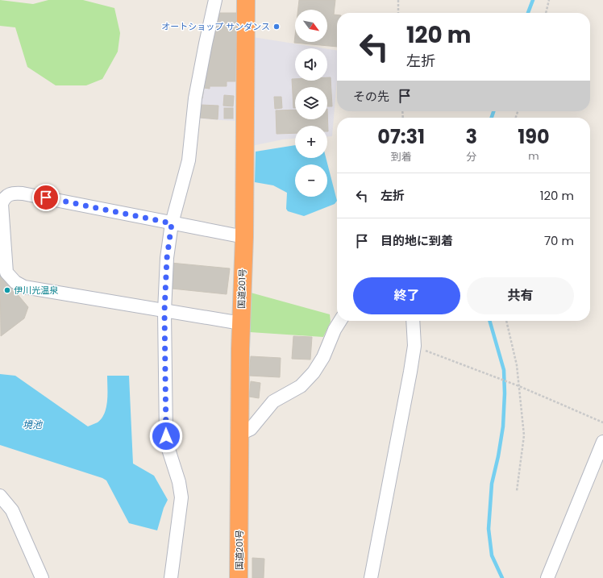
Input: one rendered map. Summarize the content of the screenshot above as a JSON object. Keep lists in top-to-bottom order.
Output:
{
  "streets": {
    "highway": ["国道201号"]
  },
  "water": ["境池"],
  "places": ["オートショップ サンダンス", "伊川光温泉"],
  "north": "bottom right",
  "page": {
    "map_buttons": ["+", "−"],
    "turn": ["120 m", "左折"],
    "then": "その先",
    "eta": [
      "07:31",
      "到着",
      "3",
      "分",
      "190",
      "m"
    ],
    "list": [
      {
        "name": "左折",
        "value": "120 m"
      },
      {
        "name": "目的地に到着",
        "value": "70 m"
      }
    ],
    "buttons": ["終了", "共有"]
  }
}
